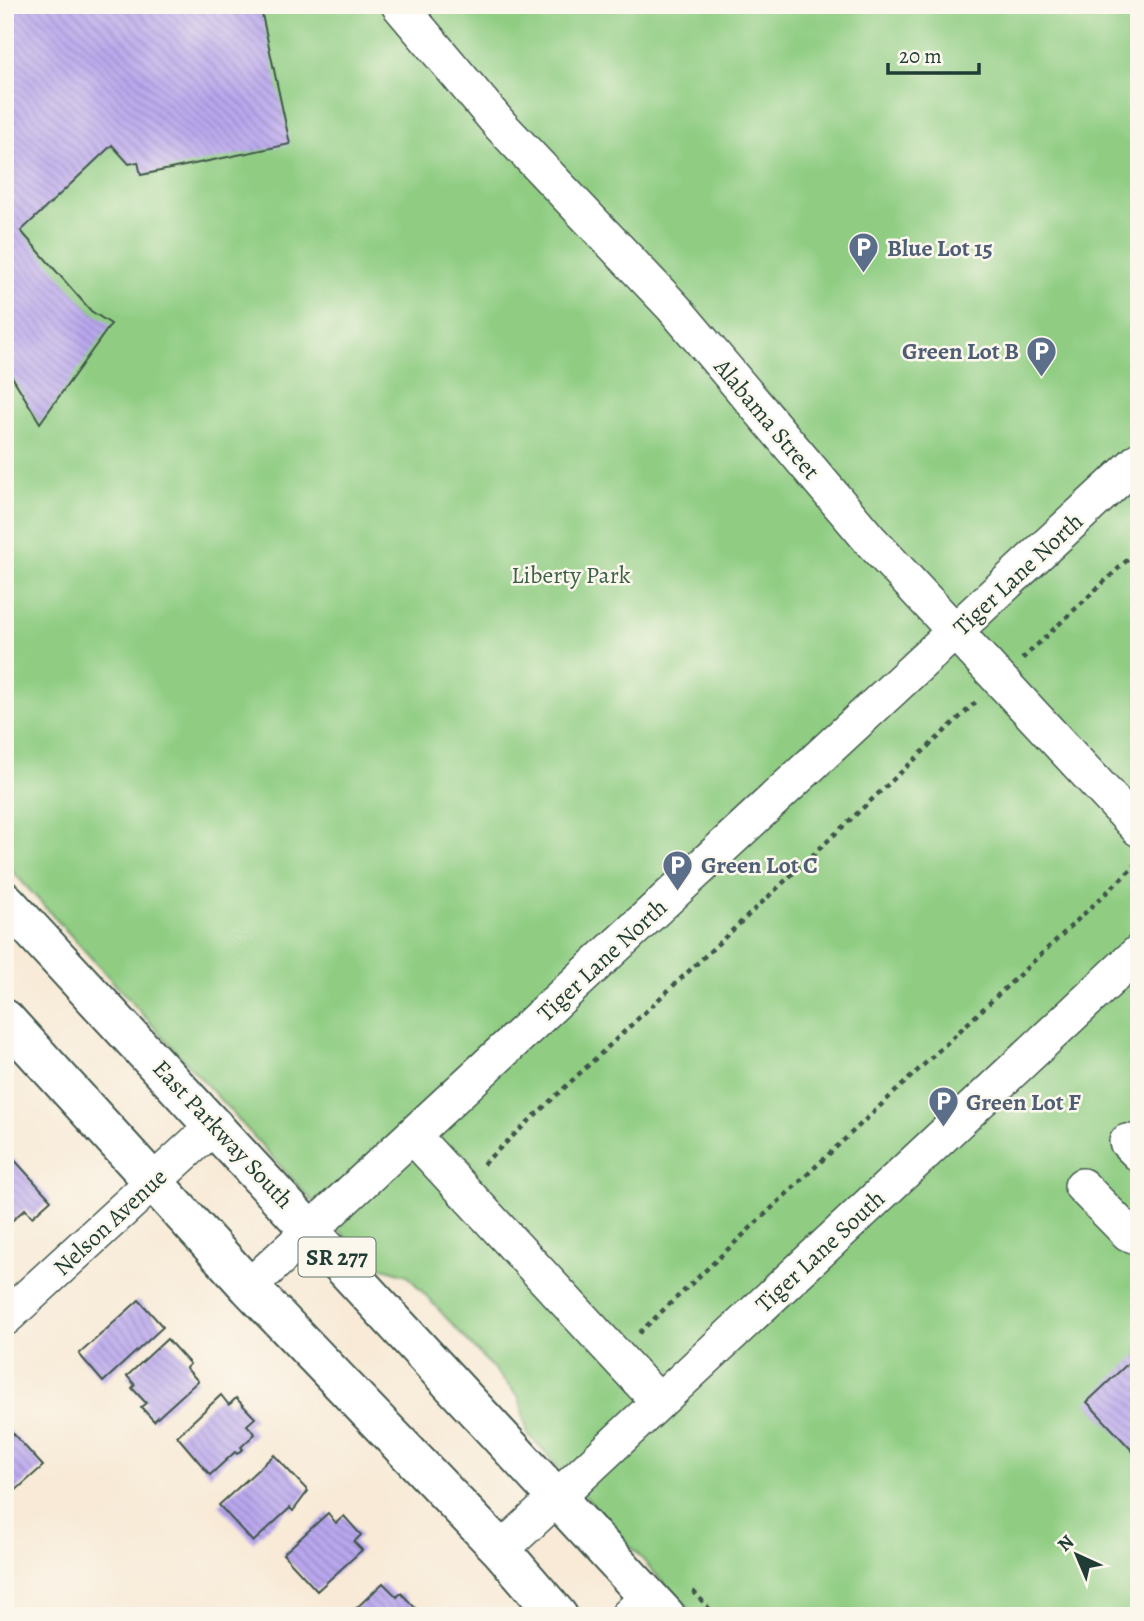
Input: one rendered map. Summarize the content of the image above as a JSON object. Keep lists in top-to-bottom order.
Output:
{
  "streets": {
    "main road": ["East Parkway South", "SR 277"],
    "street": [
      "Alabama Street",
      "Tiger Lane North",
      "Nelson Avenue",
      "Tiger Lane South"
    ]
  },
  "crossings": [
    ["Alabama Street", "Tiger Lane North"],
    ["Tiger Lane North", "East Parkway South"],
    ["East Parkway South", "Nelson Avenue"],
    ["East Parkway South", "Tiger Lane South"]
  ],
  "parks": ["Liberty Park"],
  "places": {
    "parking": [
      "Blue Lot 15",
      "Green Lot B",
      "Green Lot C",
      "Green Lot F"
    ]
  },
  "scale_bar": "20 m",
  "north": "top left"
}
